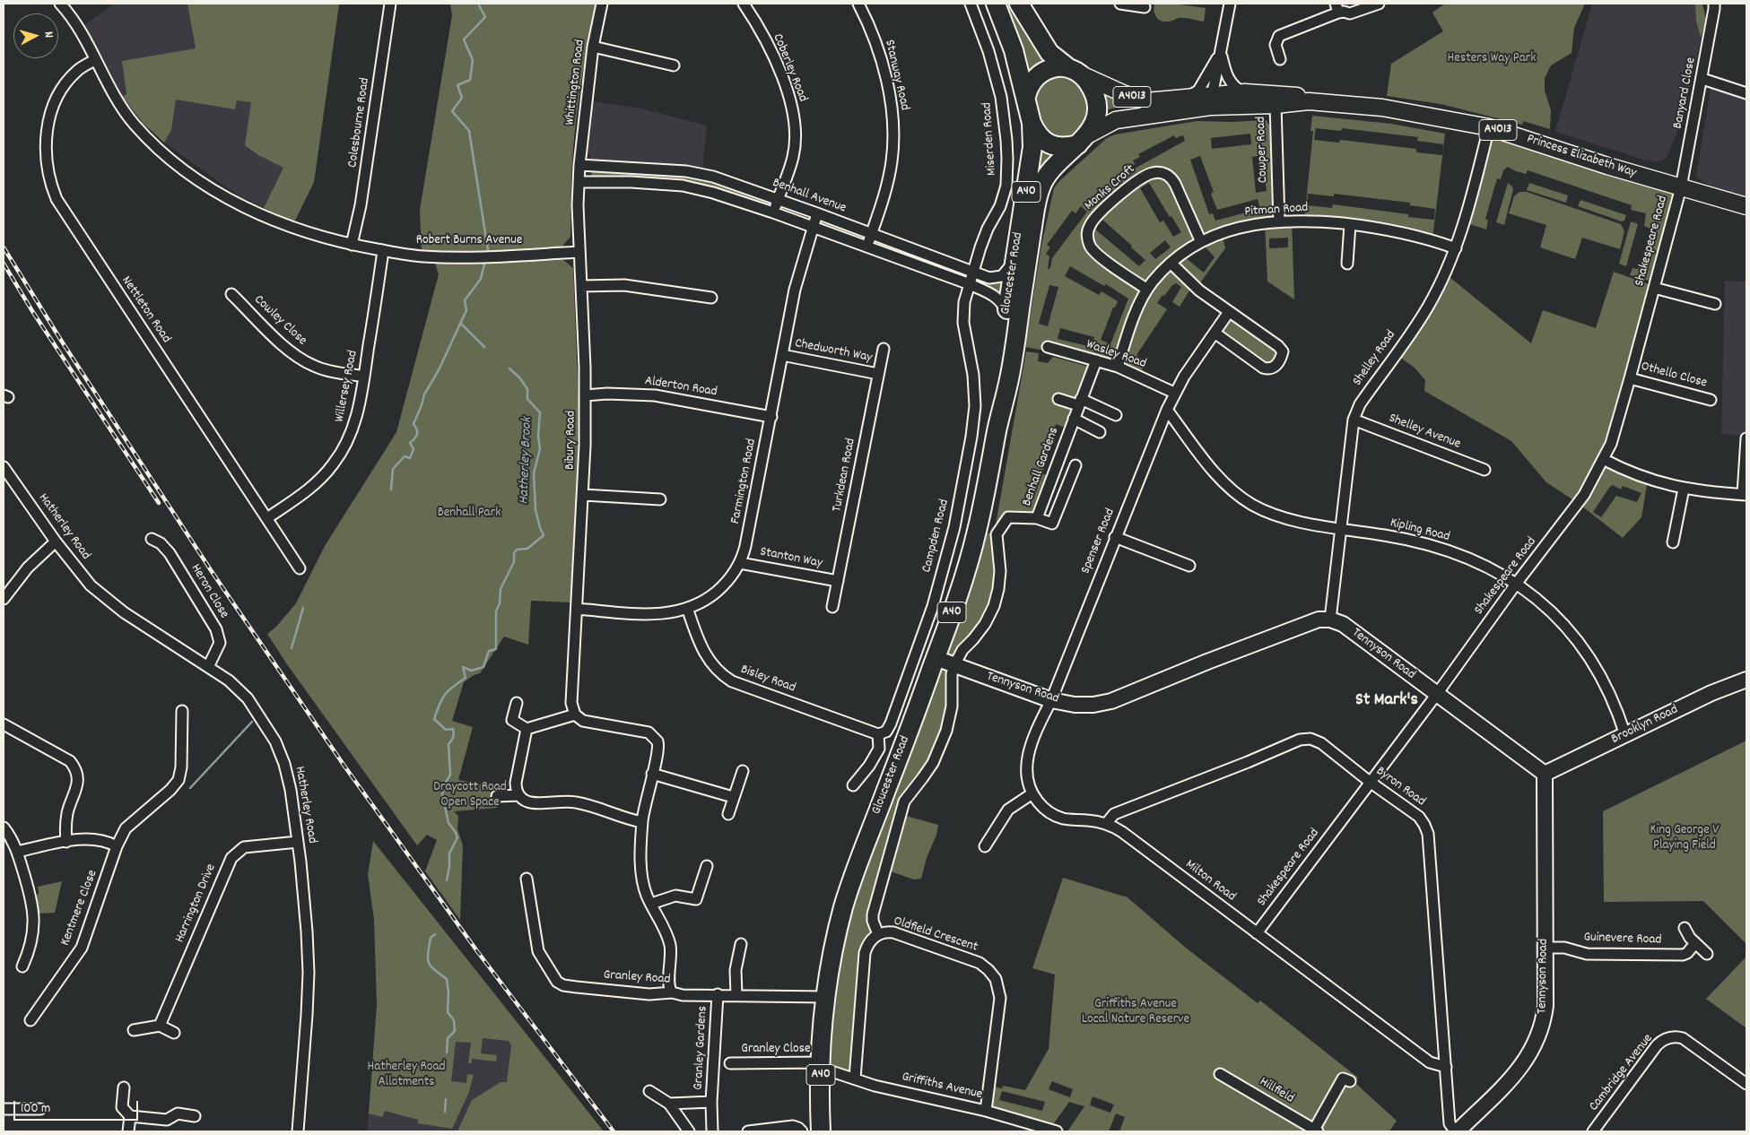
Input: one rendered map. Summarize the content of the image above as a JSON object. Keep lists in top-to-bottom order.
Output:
{
  "streets": {
    "highway": ["A40", "Gloucester Road"],
    "main road": ["A4013", "Princess Elizabeth Way"],
    "street": [
      "Coberley Road",
      "Stanway Road",
      "Whittington Road",
      "Banyard Close",
      "Colesbourne Road",
      "Miserden Road",
      "Cowper Road",
      "Monks Croft",
      "Benhall Avenue",
      "Pitman Road",
      "Robert Burns Avenue",
      "Shakespeare Road",
      "Nettleton Road",
      "Cowley Close",
      "Chedworth Way",
      "Wasley Road",
      "Shelley Road",
      "Othello Close",
      "Willersey Road",
      "Alderton Road",
      "Shelley Avenue",
      "Bibury Road",
      "Benhall Gardens",
      "Turkdean Road",
      "Farmington Road",
      "Hatherley Road",
      "Kipling Road",
      "Campden Road",
      "Spenser Road",
      "Stanton Way",
      "Heron Close",
      "Tennyson Road",
      "Bisley Road",
      "Brooklyn Road",
      "Byron Road",
      "Milton Road",
      "Harrington Drive",
      "Kentmere Close",
      "Oldfield Crescent",
      "Guinevere Road",
      "Granley Road",
      "Granley Gardens",
      "Granley Close",
      "Cambridge Avenue",
      "Griffiths Avenue",
      "Hillfield"
    ]
  },
  "crossings": [
    ["Coberley Road", "Benhall Avenue"],
    ["Stanway Road", "Benhall Avenue"],
    ["Whittington Road", "Benhall Avenue"],
    ["Whittington Road", "Bibury Road"],
    ["Banyard Close", "Princess Elizabeth Way"],
    ["Banyard Close", "Shakespeare Road"],
    ["Colesbourne Road", "Robert Burns Avenue"],
    ["Miserden Road", "Benhall Avenue"],
    ["Miserden Road", "Campden Road"],
    ["Cowper Road", "Princess Elizabeth Way"],
    ["Cowper Road", "Pitman Road"],
    ["Princess Elizabeth Way", "Shakespeare Road"],
    ["Princess Elizabeth Way", "Gloucester Road"],
    ["Princess Elizabeth Way", "Shelley Road"],
    ["Monks Croft", "Pitman Road"],
    ["Benhall Avenue", "Gloucester Road"],
    ["Benhall Avenue", "Bibury Road"],
    ["Benhall Avenue", "Farmington Road"],
    ["Benhall Avenue", "Campden Road"],
    ["Pitman Road", "Wasley Road"],
    ["Pitman Road", "Shelley Road"],
    ["Robert Burns Avenue", "Nettleton Road"],
    ["Robert Burns Avenue", "Willersey Road"],
    ["Robert Burns Avenue", "Bibury Road"],
    ["Shakespeare Road", "Othello Close"],
    ["Shakespeare Road", "Kipling Road"],
    ["Shakespeare Road", "Tennyson Road"],
    ["Shakespeare Road", "Byron Road"],
    ["Shakespeare Road", "Milton Road"],
    ["Gloucester Road", "Tennyson Road"],
    ["Gloucester Road", "Granley Road"],
    ["Gloucester Road", "Granley Close"],
    ["Gloucester Road", "Griffiths Avenue"],
    ["Nettleton Road", "Willersey Road"],
    ["Cowley Close", "Willersey Road"],
    ["Chedworth Way", "Turkdean Road"],
    ["Chedworth Way", "Farmington Road"],
    ["Wasley Road", "Benhall Gardens"],
    ["Wasley Road", "Spenser Road"],
    ["Shelley Road", "Shelley Avenue"],
    ["Shelley Road", "Kipling Road"],
    ["Shelley Road", "Tennyson Road"],
    ["Alderton Road", "Bibury Road"],
    ["Alderton Road", "Farmington Road"],
    ["Bibury Road", "Farmington Road"],
    ["Turkdean Road", "Stanton Way"],
    ["Farmington Road", "Stanton Way"],
    ["Farmington Road", "Bisley Road"],
    ["Hatherley Road", "Heron Close"],
    ["Hatherley Road", "Harrington Drive"],
    ["Kipling Road", "Spenser Road"],
    ["Kipling Road", "Brooklyn Road"],
    ["Campden Road", "Bisley Road"],
    ["Spenser Road", "Tennyson Road"],
    ["Spenser Road", "Milton Road"],
    ["Tennyson Road", "Brooklyn Road"],
    ["Tennyson Road", "Byron Road"],
    ["Tennyson Road", "Milton Road"],
    ["Tennyson Road", "Guinevere Road"],
    ["Byron Road", "Milton Road"],
    ["Oldfield Crescent", "Griffiths Avenue"],
    ["Granley Road", "Granley Gardens"],
    ["Granley Close", "Griffiths Avenue"]
  ],
  "districts": ["St Mark's"],
  "water": ["Hatherley Brook"],
  "parks": [
    "Hesters Way Park",
    "Benhall Park",
    "Draycott Road Open Space",
    "King George V Playing Field",
    "Griffiths Avenue Local Nature Reserve",
    "Hatherley Road Allotments"
  ],
  "scale_bar": "100 m",
  "north": "right"
}
